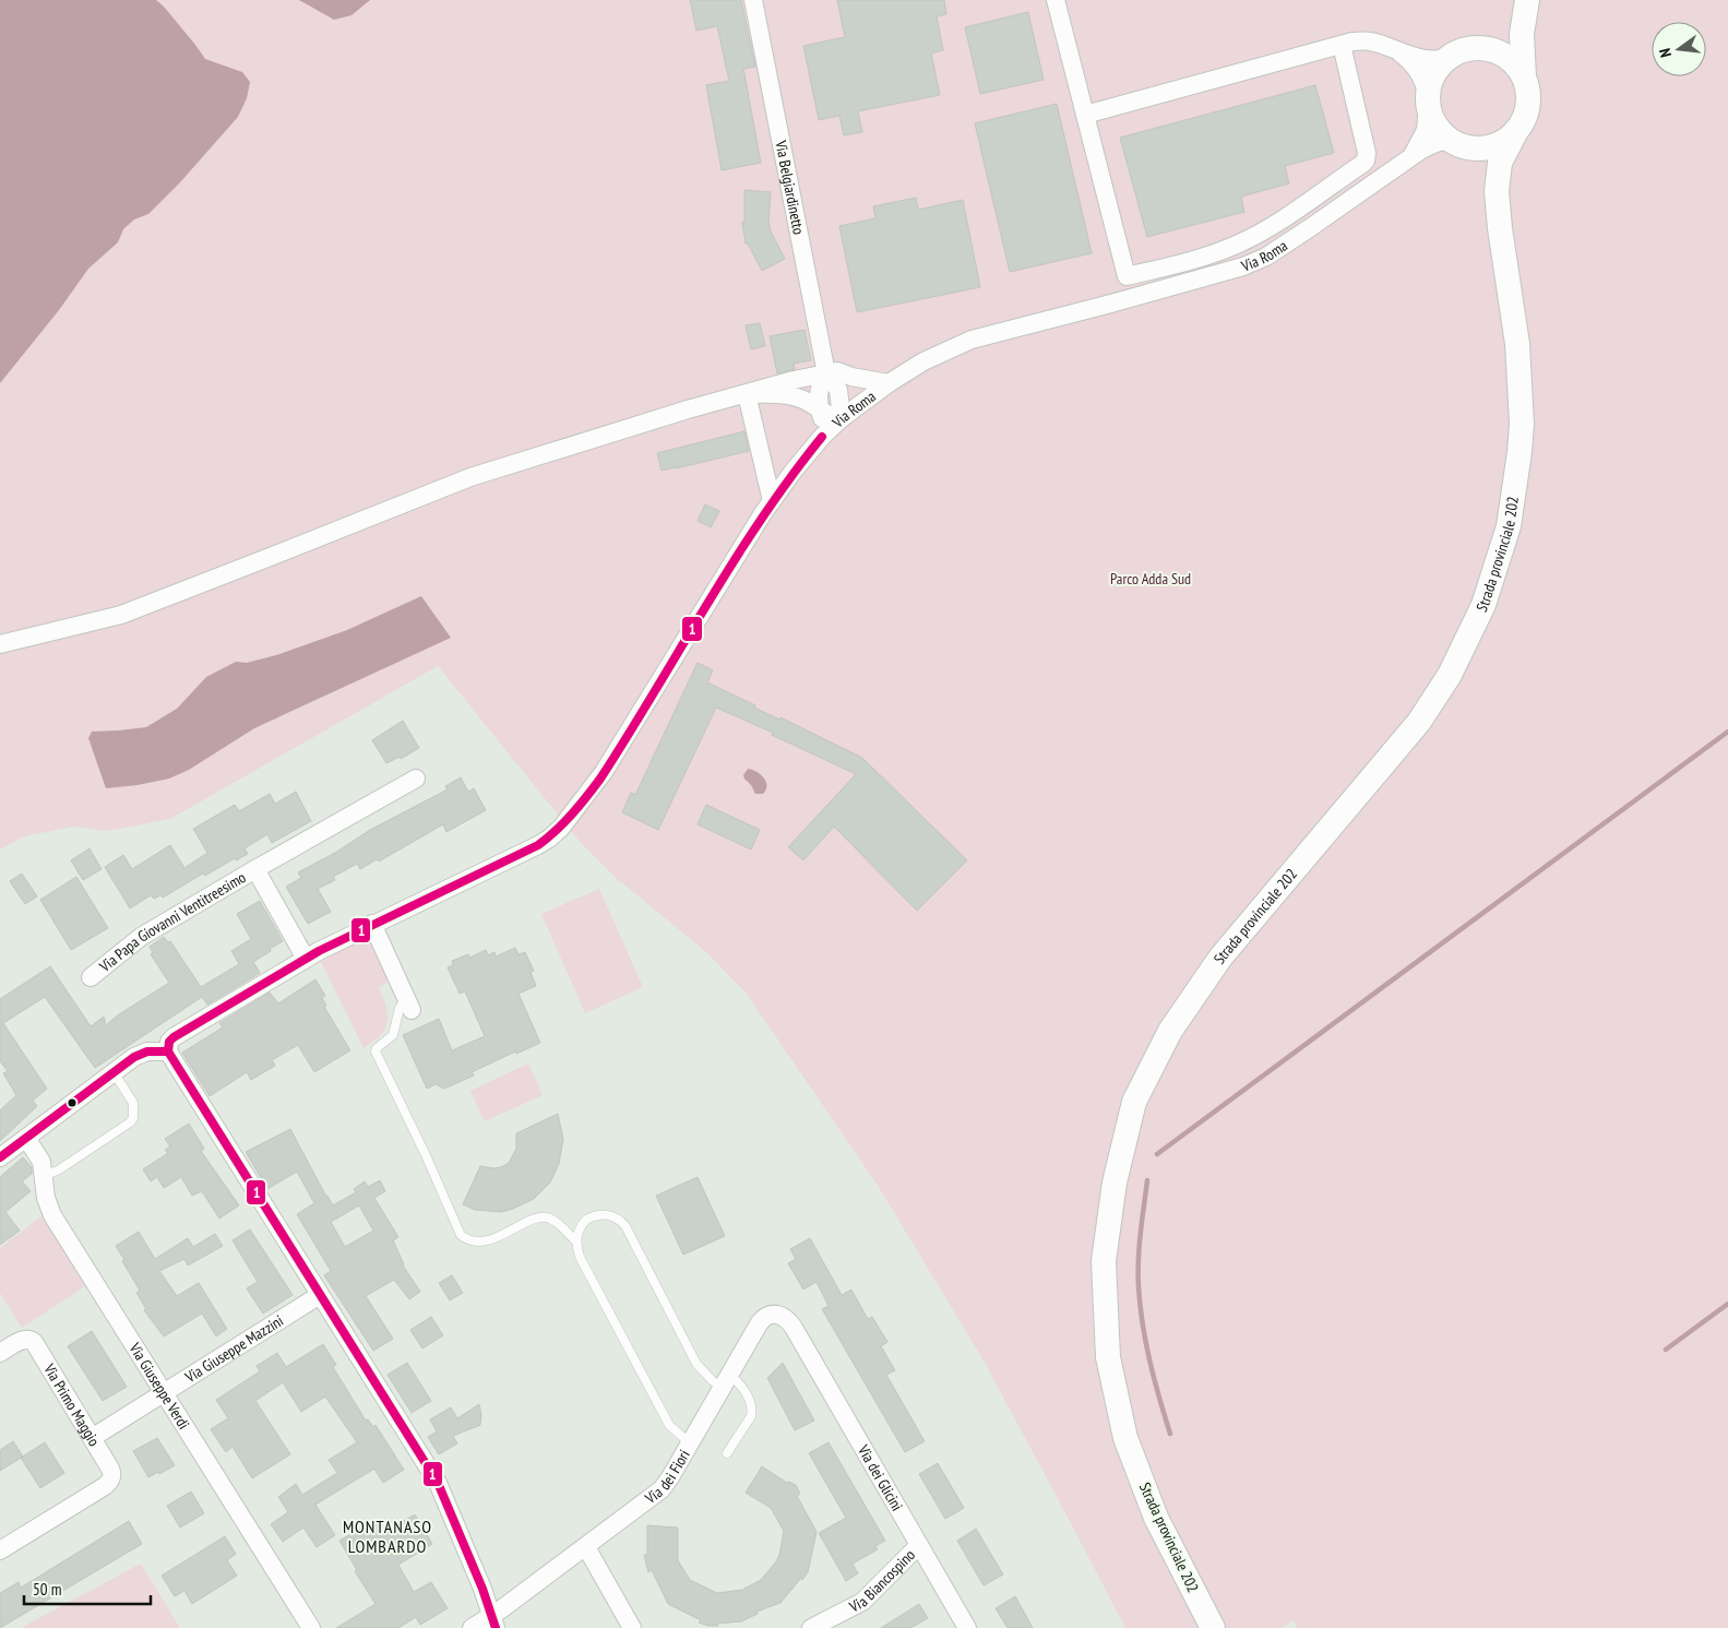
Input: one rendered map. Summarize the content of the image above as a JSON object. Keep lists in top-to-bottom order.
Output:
{
  "streets": {
    "street": [
      "Via Belgiardinetto",
      "Via Roma",
      "Strada provinciale 202",
      "Via Papa Giovanni Ventitreesimo",
      "Via Giuseppe Mazzini",
      "Via Giuseppe Verdi",
      "Via Primo Maggio",
      "Via dei Fiori",
      "Via dei Glicini",
      "Via Biancospino"
    ]
  },
  "crossings": [
    ["Via Roma", "Strada provinciale 202"],
    ["Via Roma", "Via Papa Giovanni Ventitreesimo"],
    ["Via Giuseppe Mazzini", "Via Giuseppe Verdi"],
    ["Via Giuseppe Mazzini", "Via Primo Maggio"],
    ["Via dei Fiori", "Via dei Glicini"],
    ["Via dei Glicini", "Via Biancospino"]
  ],
  "districts": ["MONTANASO LOMBARDO"],
  "parks": ["Parco Adda Sud"],
  "lines": ["transit line 1"],
  "scale_bar": "50 m",
  "north": "left"
}
